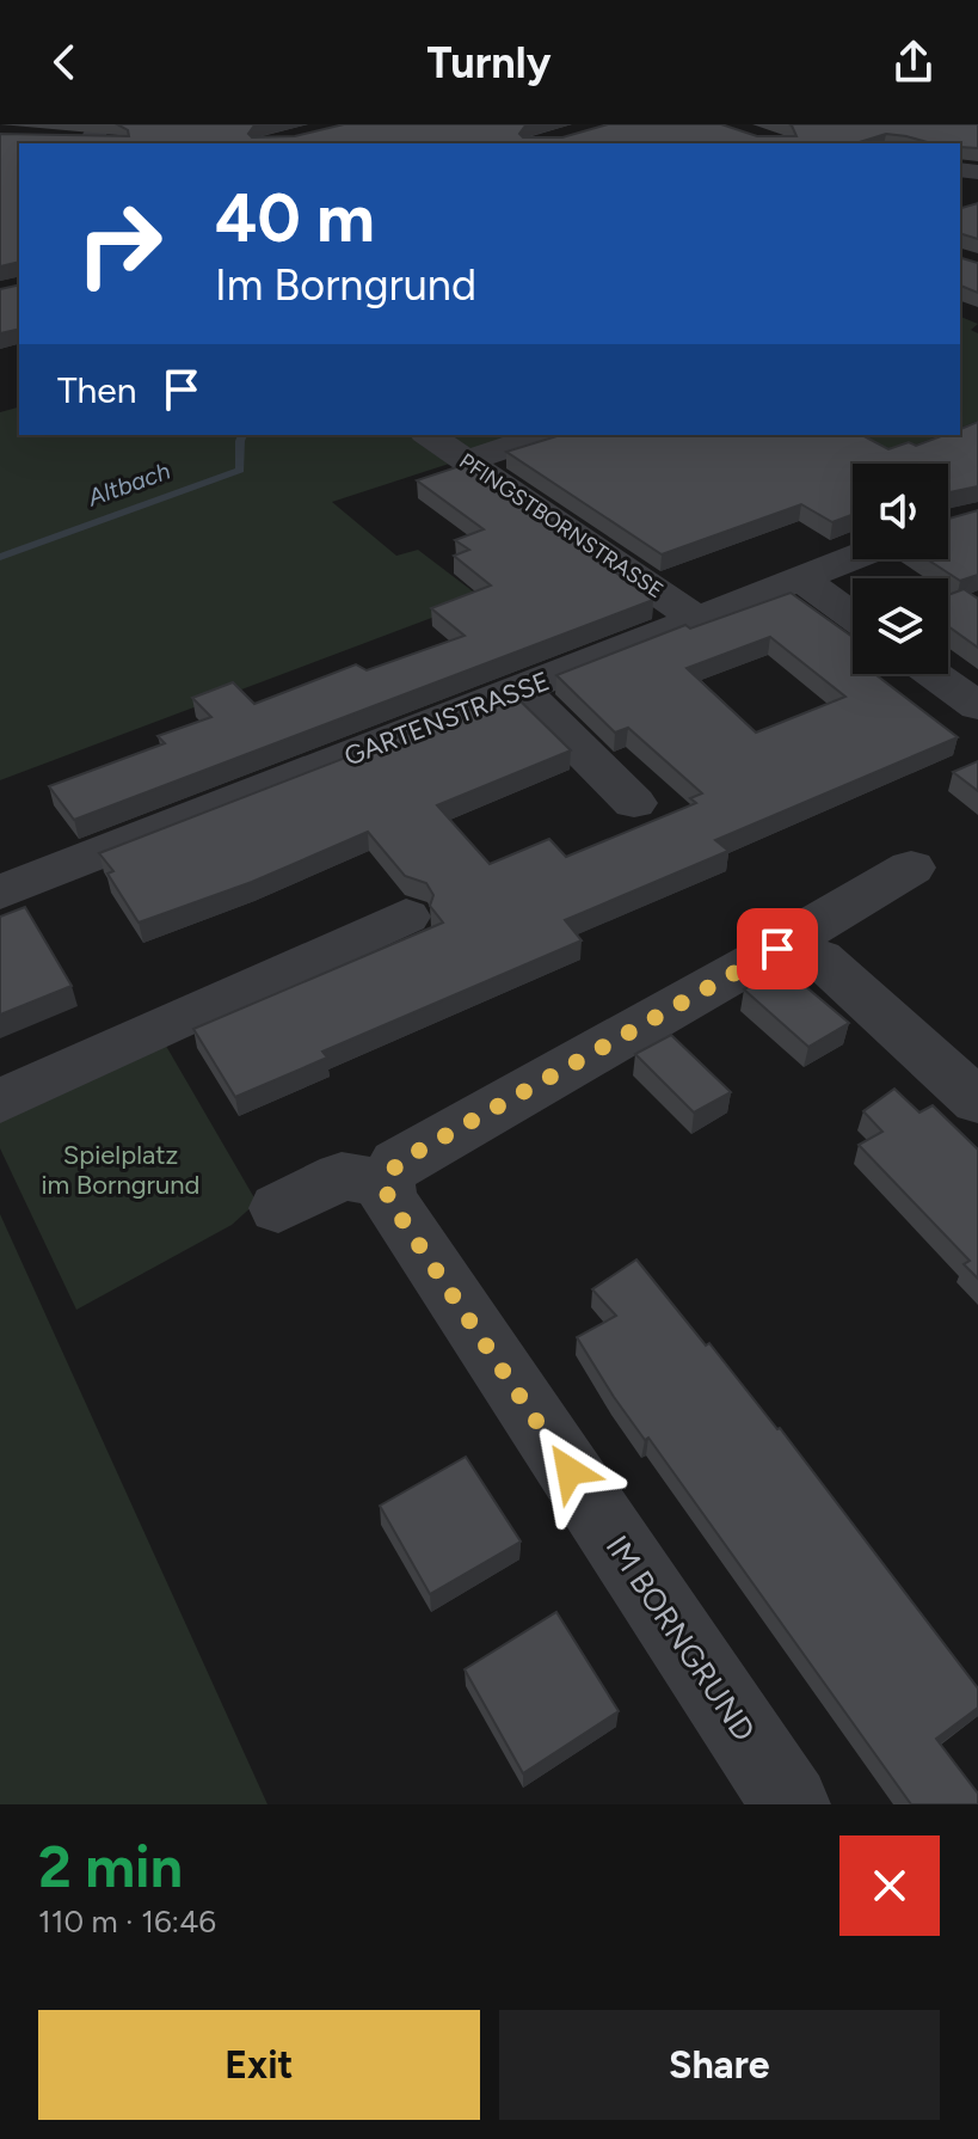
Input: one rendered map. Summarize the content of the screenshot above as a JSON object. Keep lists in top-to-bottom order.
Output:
{
  "streets": {
    "street": ["PFINGSTBORNSTRASSE", "GARTENSTRASSE", "IM BORNGRUND"]
  },
  "crossings": [
    ["PFINGSTBORNSTRASSE", "GARTENSTRASSE"]
  ],
  "water": ["Altbach"],
  "parks": ["Spielplatz im Borngrund"],
  "page": {
    "header": "Turnly",
    "turn": ["40 m", "Im Borngrund"],
    "then": "Then",
    "heading": ["2 min", "110 m · 16:46"],
    "buttons": ["Exit", "Share"]
  }
}
